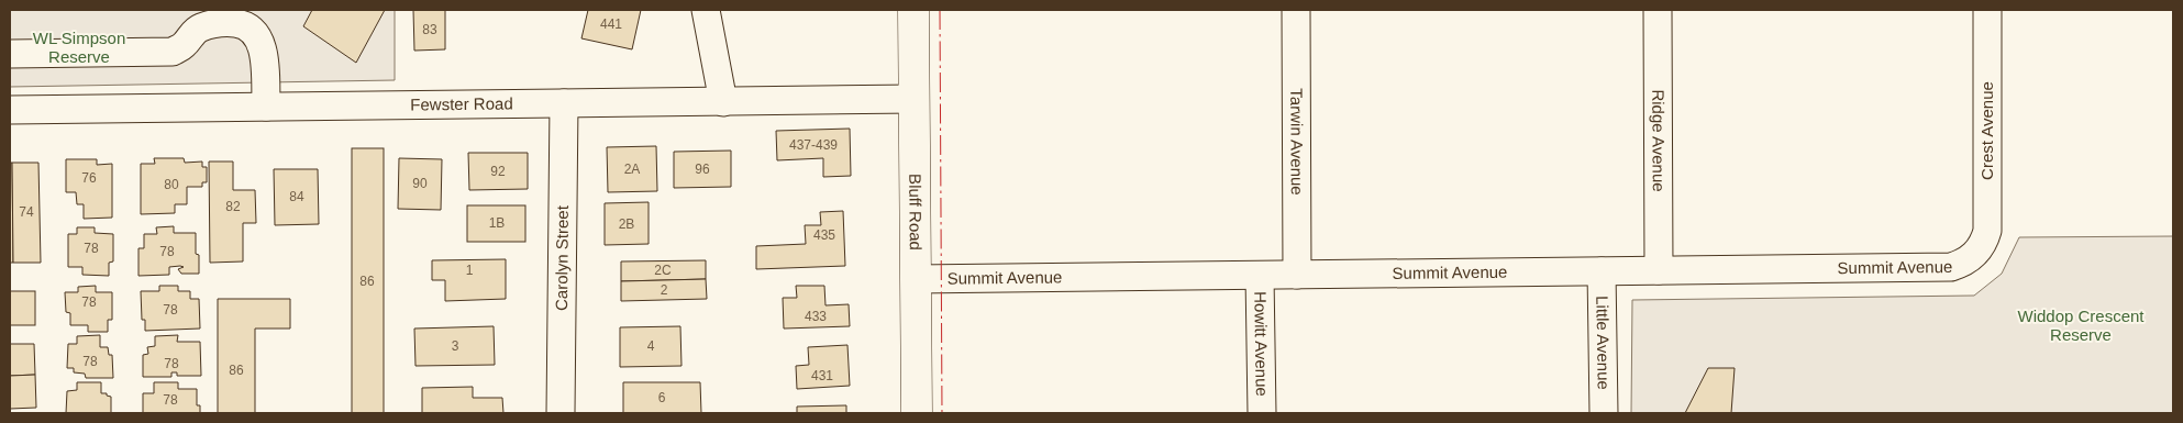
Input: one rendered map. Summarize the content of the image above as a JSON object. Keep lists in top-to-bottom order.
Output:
{
  "streets": {
    "main road": ["Bluff Road"],
    "street": [
      "Fewster Road",
      "Crest Avenue",
      "Ridge Avenue",
      "Tarwin Avenue",
      "Carolyn Street",
      "Summit Avenue",
      "Little Avenue",
      "Howitt Avenue"
    ]
  },
  "crossings": [
    ["Fewster Road", "Bluff Road"],
    ["Fewster Road", "Carolyn Street"],
    ["Crest Avenue", "Summit Avenue"],
    ["Ridge Avenue", "Summit Avenue"],
    ["Tarwin Avenue", "Summit Avenue"],
    ["Bluff Road", "Summit Avenue"],
    ["Summit Avenue", "Little Avenue"],
    ["Summit Avenue", "Howitt Avenue"]
  ],
  "parks": ["WL Simpson Reserve", "Widdop Crescent Reserve"],
  "house_numbers": [
    "441",
    "83",
    "437-439",
    "2A",
    "96",
    "92",
    "76",
    "90",
    "80",
    "84",
    "82",
    "74",
    "1B",
    "2B",
    "435",
    "78",
    "78",
    "1",
    "2C",
    "86",
    "2",
    "78",
    "78",
    "433",
    "3",
    "4",
    "78",
    "78",
    "86",
    "431",
    "6",
    "78"
  ]
}
